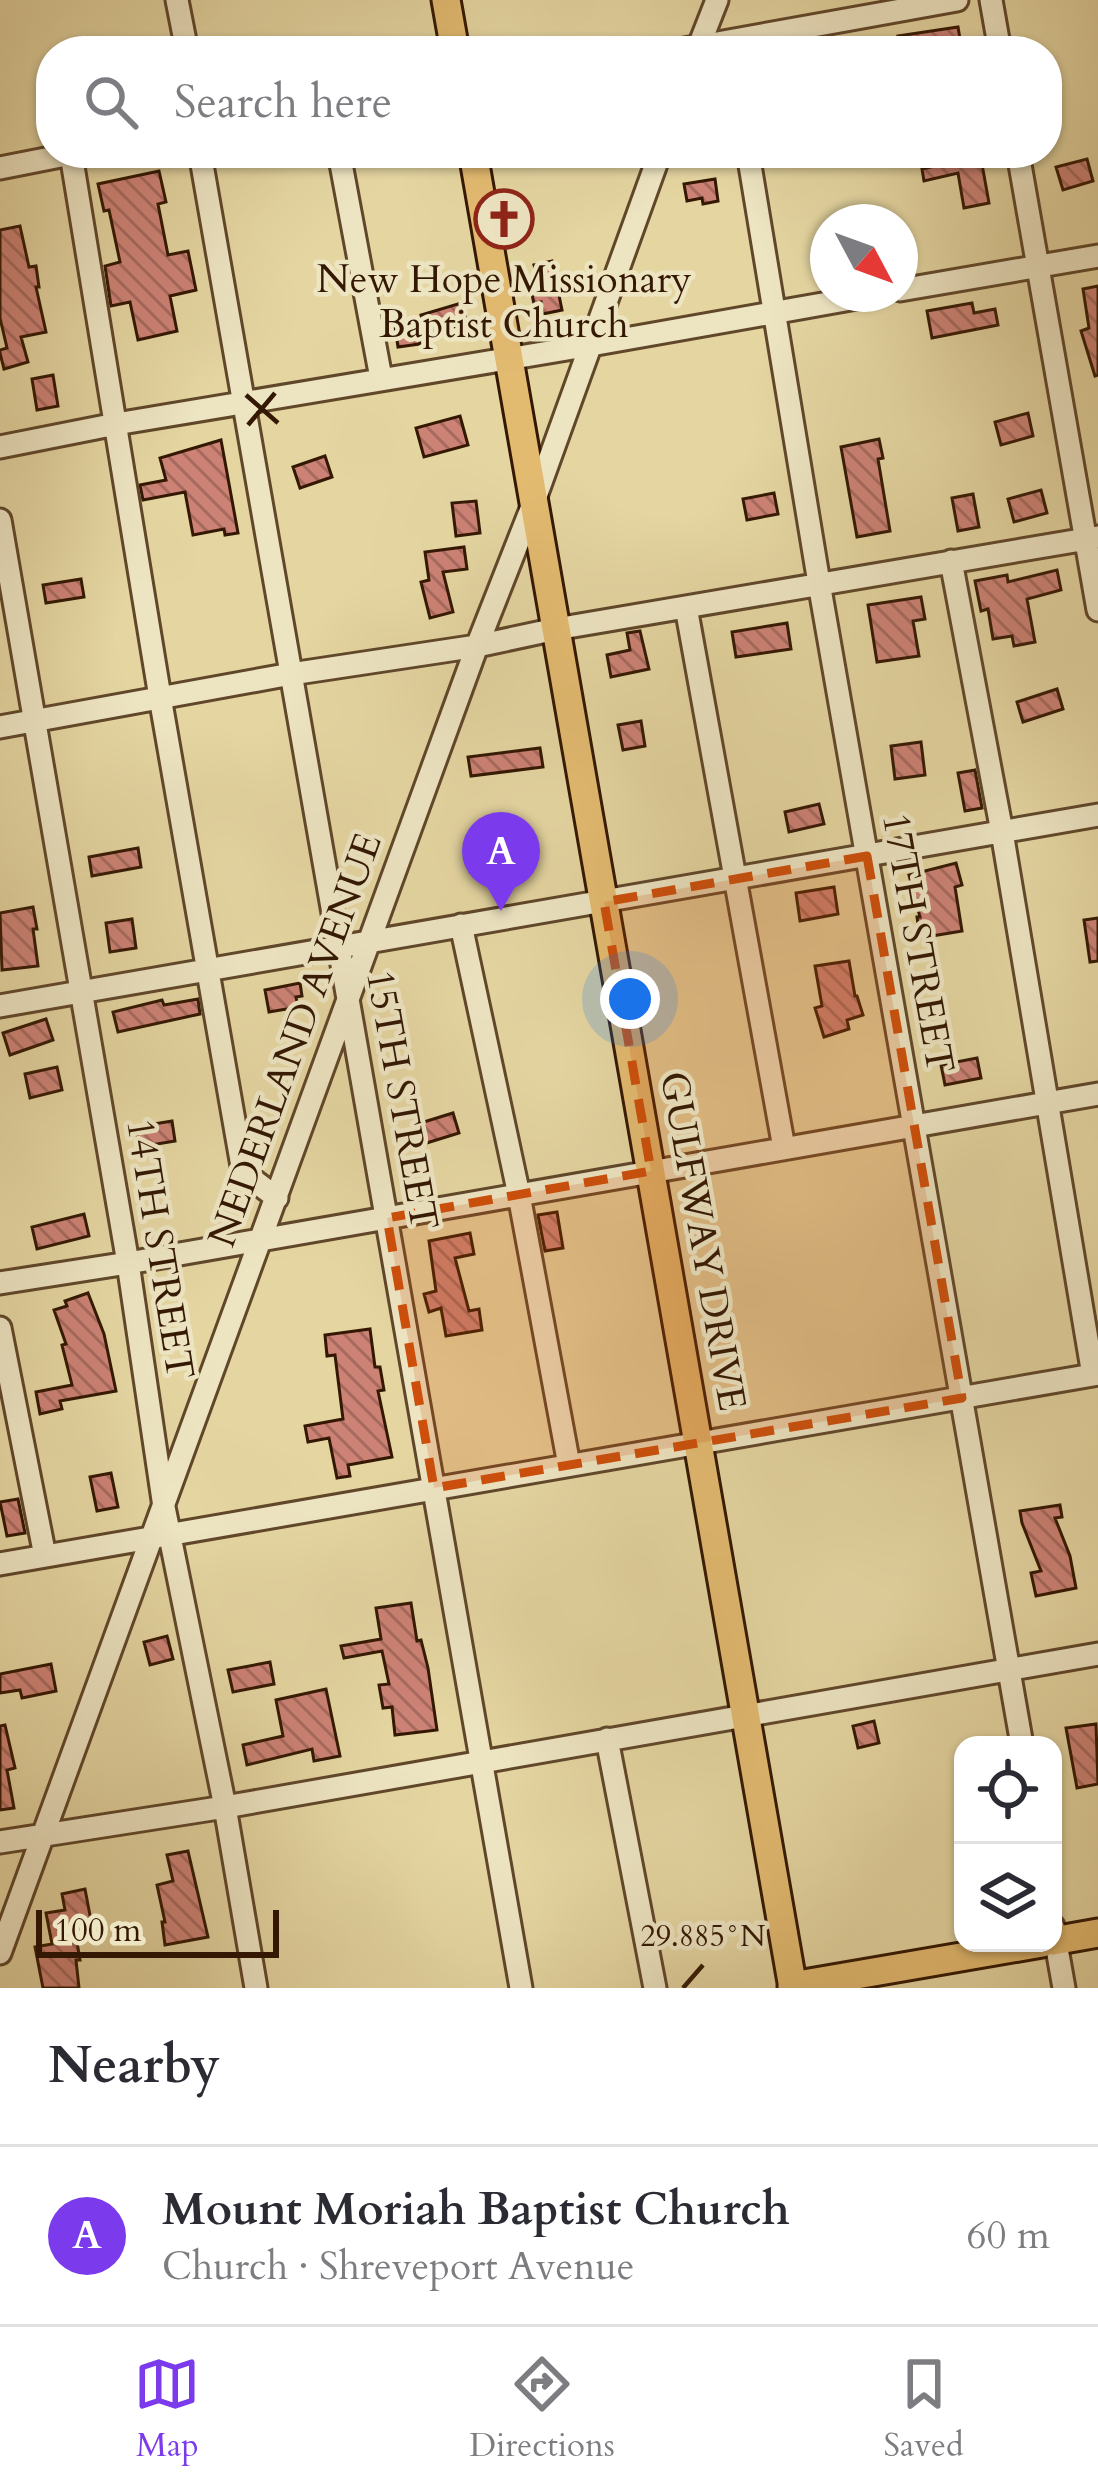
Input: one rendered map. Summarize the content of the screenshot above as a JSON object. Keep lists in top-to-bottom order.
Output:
{
  "streets": {
    "main road": ["GULFWAY DRIVE"],
    "street": [
      "17TH STREET",
      "NEDERLAND AVENUE",
      "15TH STREET",
      "14TH STREET"
    ]
  },
  "crossings": [
    ["NEDERLAND AVENUE", "15TH STREET"],
    ["NEDERLAND AVENUE", "GULFWAY DRIVE"],
    ["NEDERLAND AVENUE", "14TH STREET"]
  ],
  "places": {
    "church": ["New Hope Missionary Baptist Church"]
  },
  "scale_bar": "100 m",
  "north": "bottom right",
  "page": {
    "search": "Search here",
    "pins": "A",
    "scale": "100 m",
    "heading": "Nearby",
    "list": [
      {
        "mark": "A",
        "name": "Mount Moriah Baptist Church",
        "note": "Church · Shreveport Avenue",
        "value": "60 m"
      }
    ],
    "nav": ["Map", "Directions", "Saved"]
  },
  "coordinates": ["29.885°N"]
}
